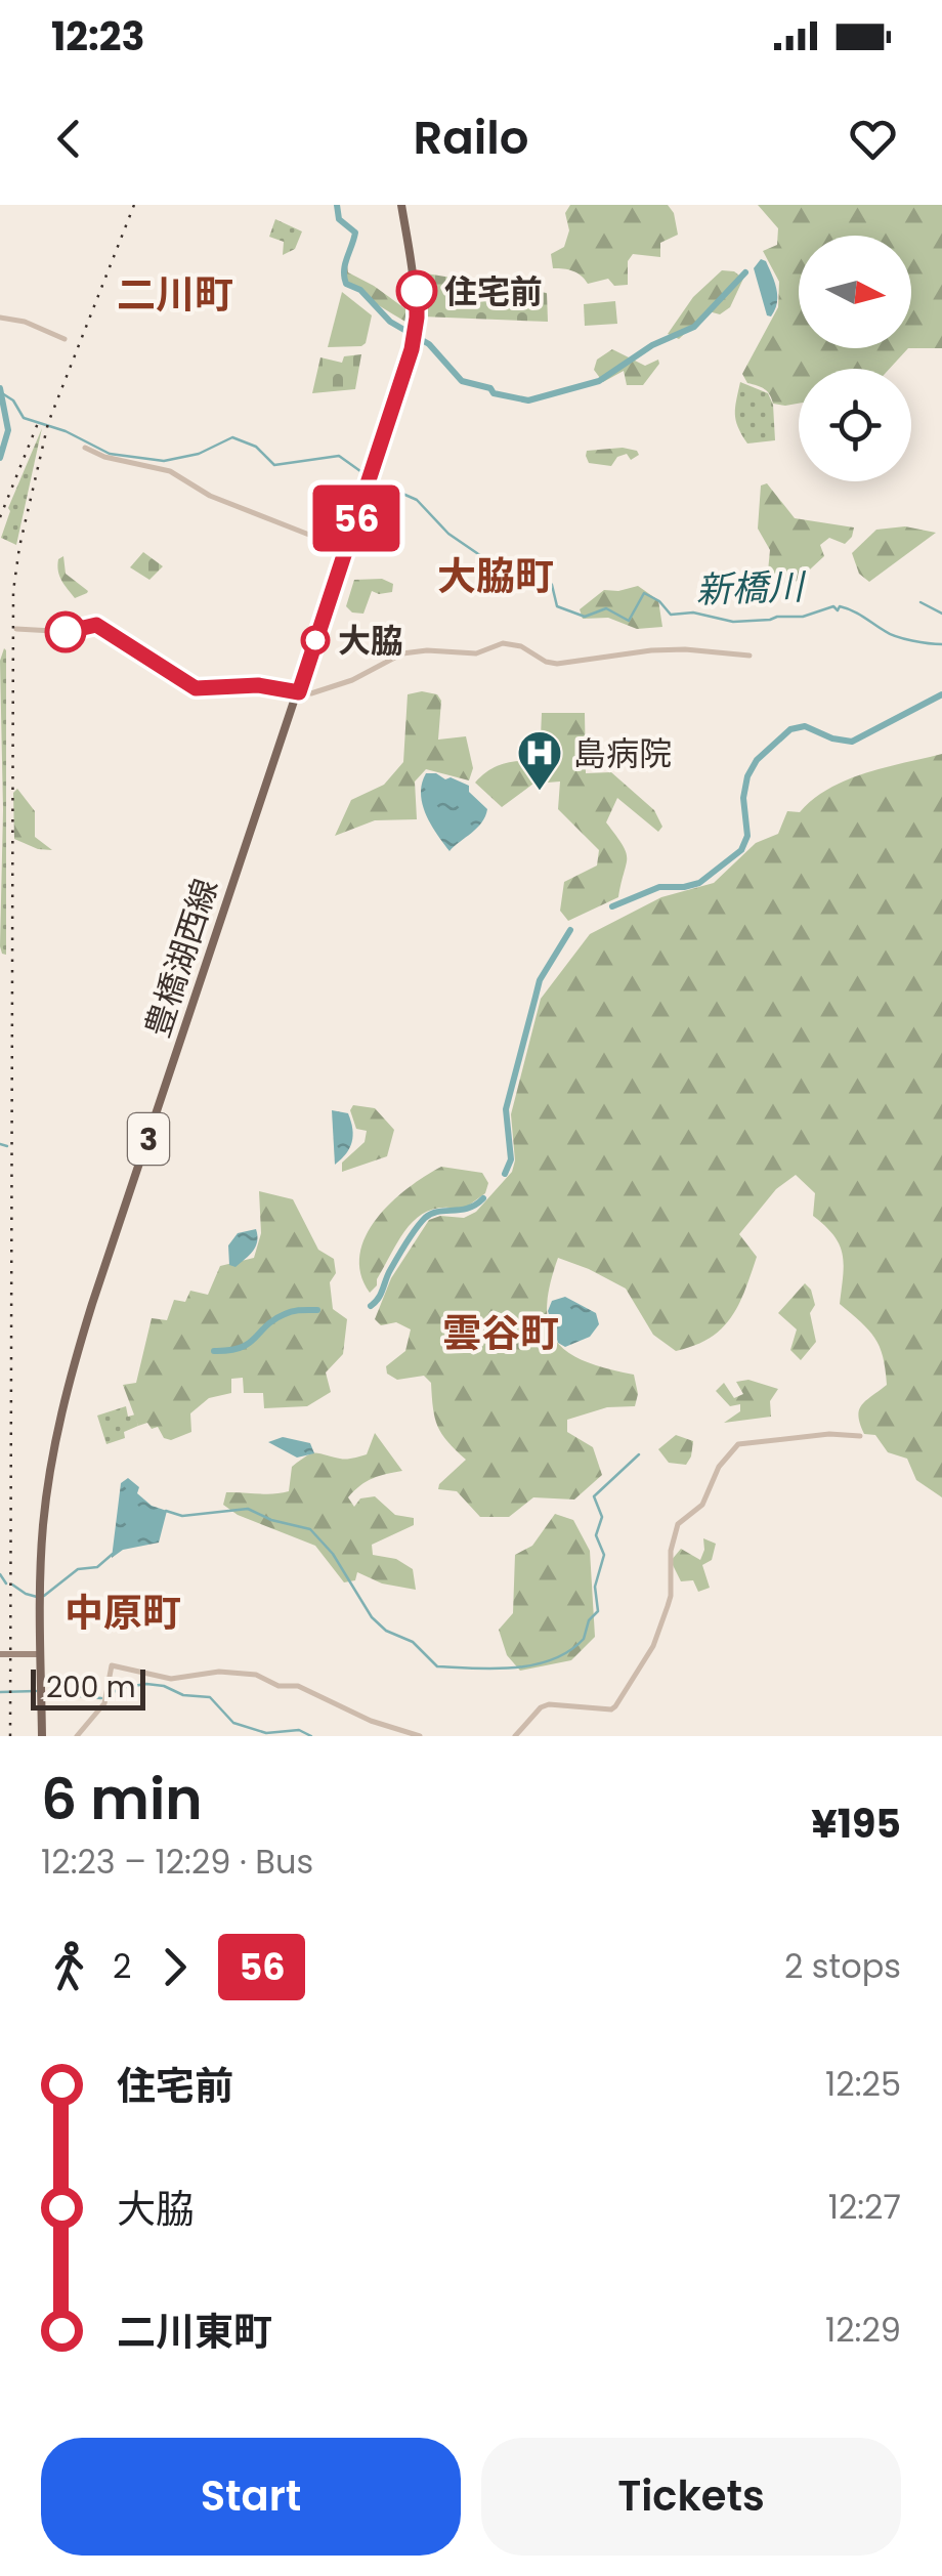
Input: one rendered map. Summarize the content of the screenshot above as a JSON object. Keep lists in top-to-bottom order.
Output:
{
  "streets": {
    "main road": ["豊橋湖西線", "3"]
  },
  "districts": [
    "二川町",
    "大脇町",
    "雲谷町",
    "中原町"
  ],
  "water": ["新橋川"],
  "places": {
    "other": ["住宅前", "大脇"],
    "hospital": ["島病院"]
  },
  "lines": ["bus line 56"],
  "scale_bar": "200 m",
  "north": "right",
  "page": {
    "status": "12:23",
    "header": "Railo",
    "on_map": "56",
    "scale": "200 m",
    "heading": ["6 min", "12:23 – 12:29 · Bus", "¥195"],
    "legs": ["2", "56", "2 stops"],
    "list": [
      {
        "name": "住宅前",
        "value": "12:25"
      },
      {
        "name": "大脇",
        "value": "12:27"
      },
      {
        "name": "二川東町",
        "value": "12:29"
      }
    ],
    "buttons": ["Start", "Tickets"]
  }
}
